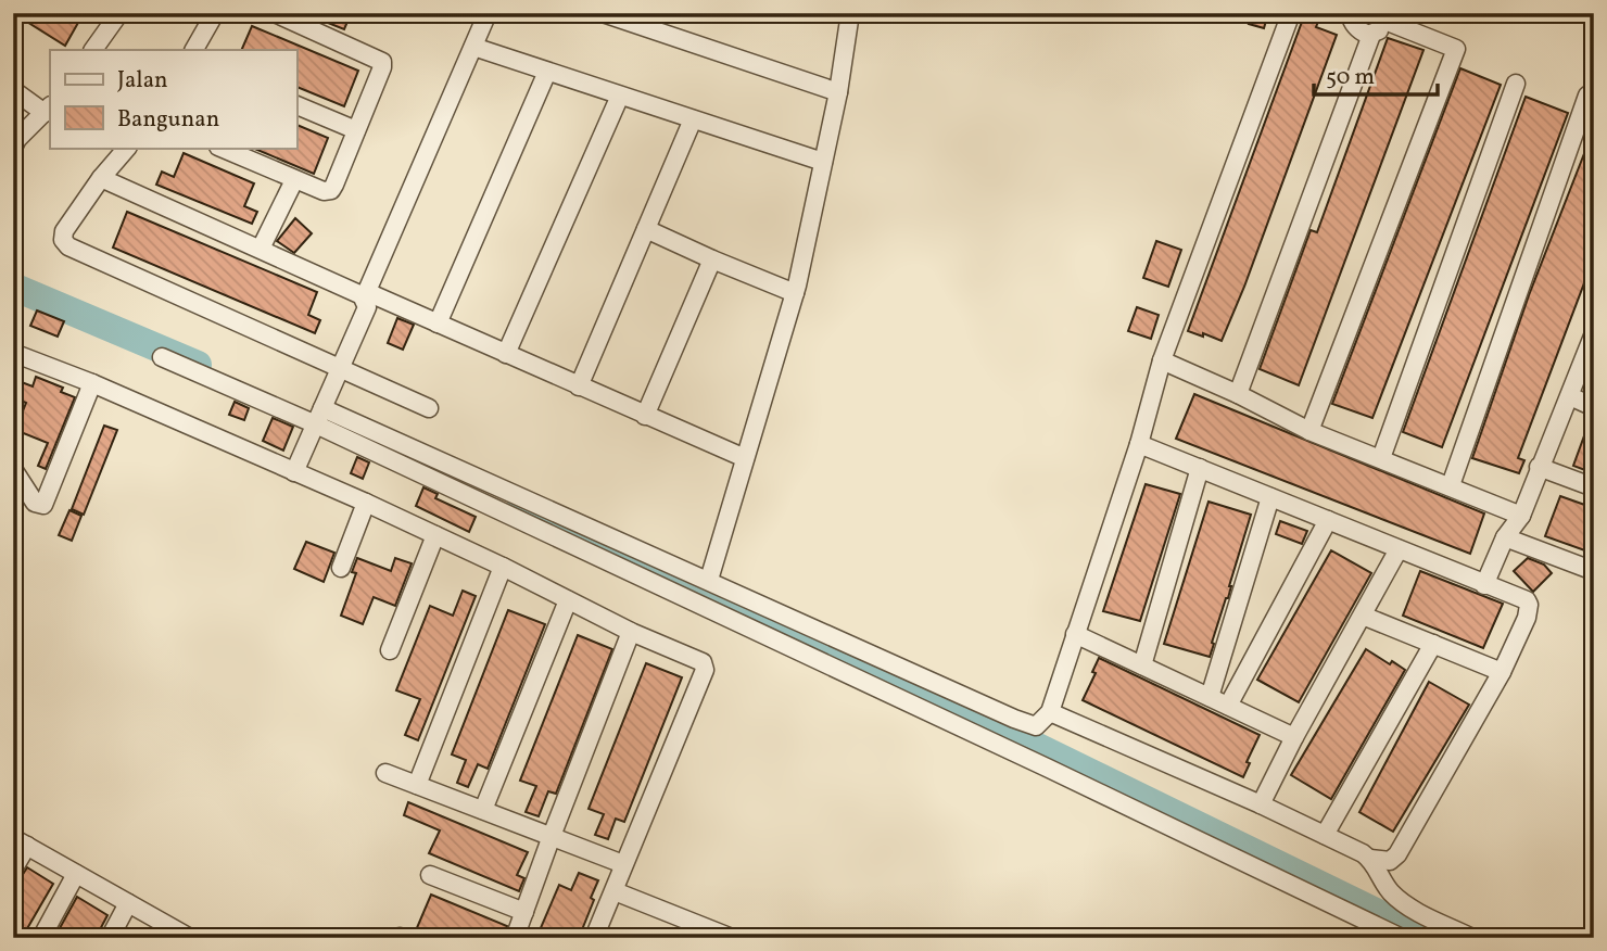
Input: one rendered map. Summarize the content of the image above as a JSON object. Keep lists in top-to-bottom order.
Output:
{
  "legend": ["Jalan", "Bangunan"],
  "scale_bar": "50 m"
}
